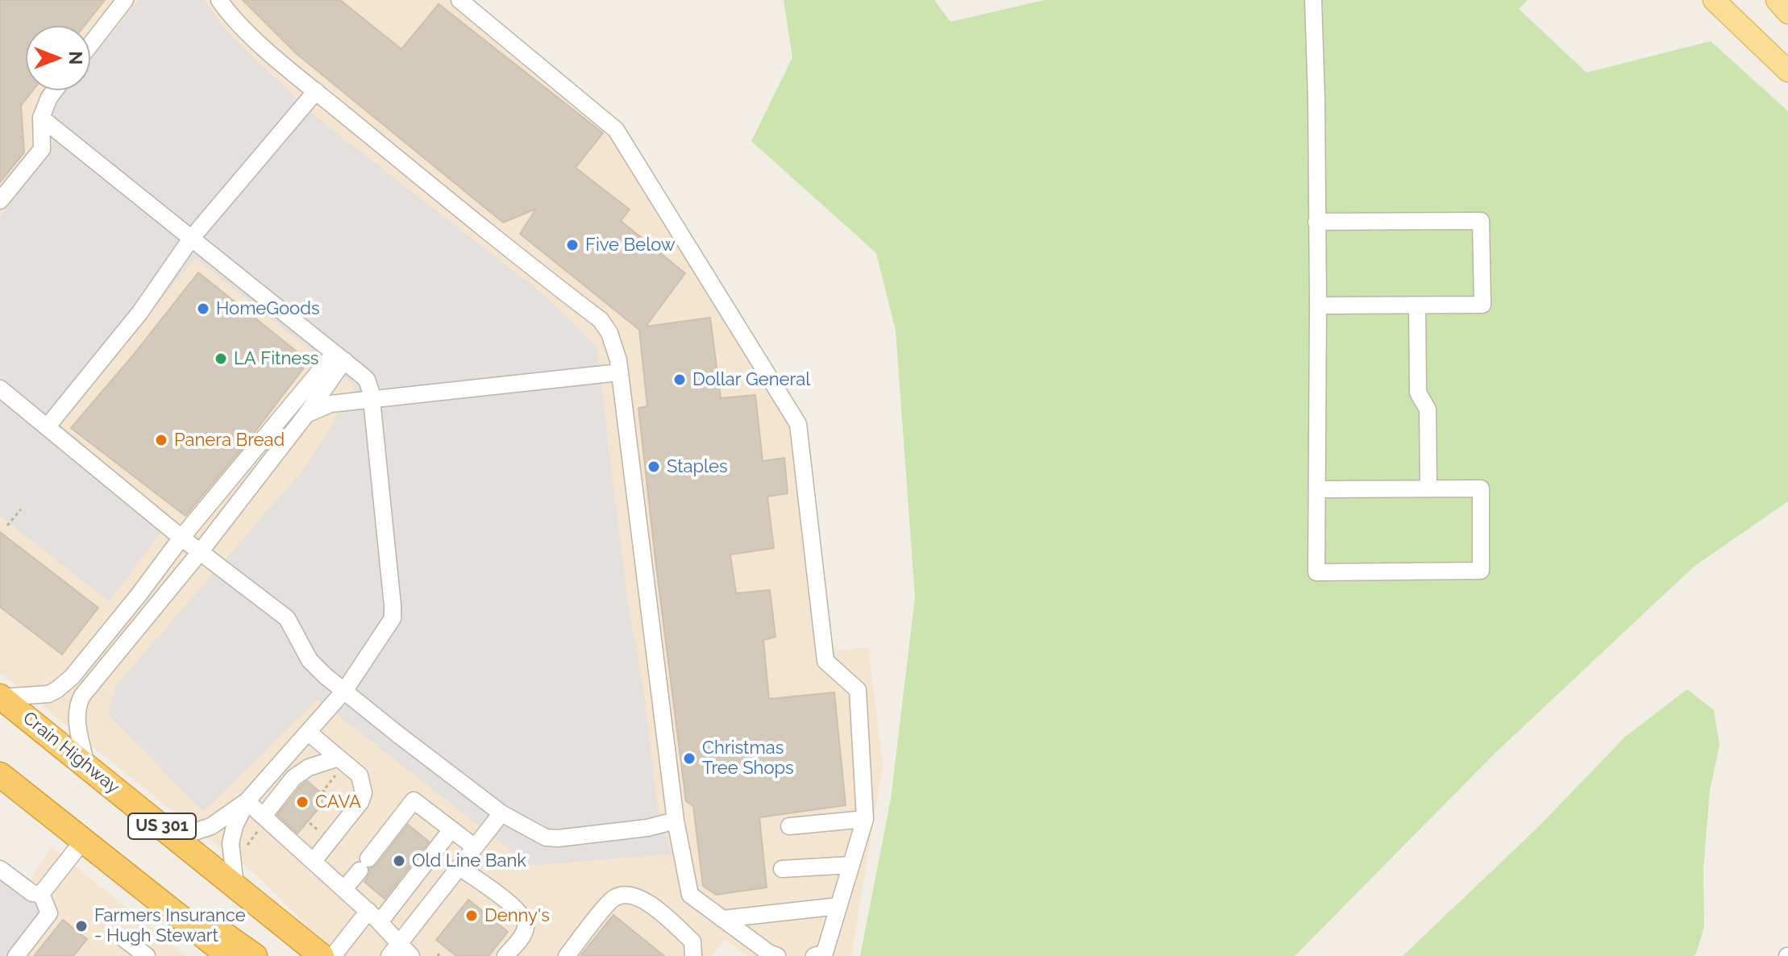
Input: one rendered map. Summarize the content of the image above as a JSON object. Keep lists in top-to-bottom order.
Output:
{
  "streets": {
    "highway": ["Crain Highway", "US 301"]
  },
  "places": [
    "Five Below",
    "HomeGoods",
    "LA Fitness",
    "Dollar General",
    "Panera Bread",
    "Staples",
    "Christmas Tree Shops",
    "CAVA",
    "Old Line Bank",
    "Denny's",
    "Farmers Insurance - Hugh Stewart"
  ],
  "north": "right"
}
